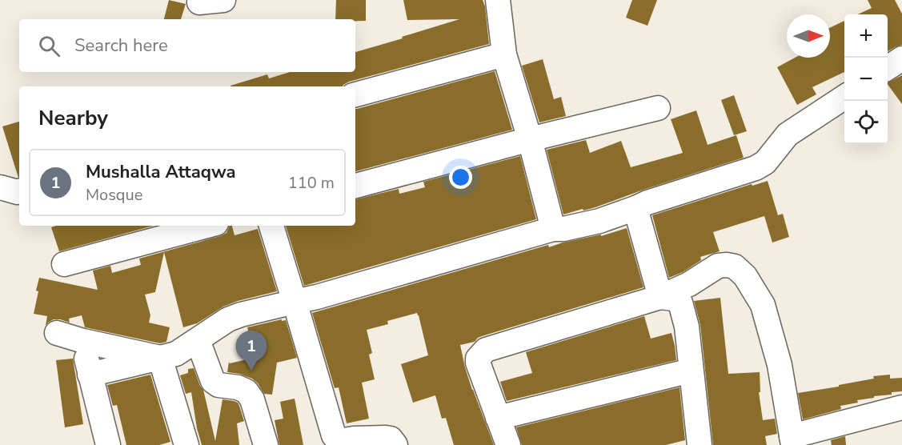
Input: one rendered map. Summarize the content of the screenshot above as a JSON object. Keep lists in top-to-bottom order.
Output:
{
  "north": "right",
  "page": {
    "map_buttons": ["+", "−"],
    "search": "Search here",
    "heading": "Nearby",
    "list": [
      {
        "mark": "1",
        "name": "Mushalla Attaqwa",
        "note": "Mosque",
        "value": "110 m"
      }
    ],
    "pins": "1"
  }
}
